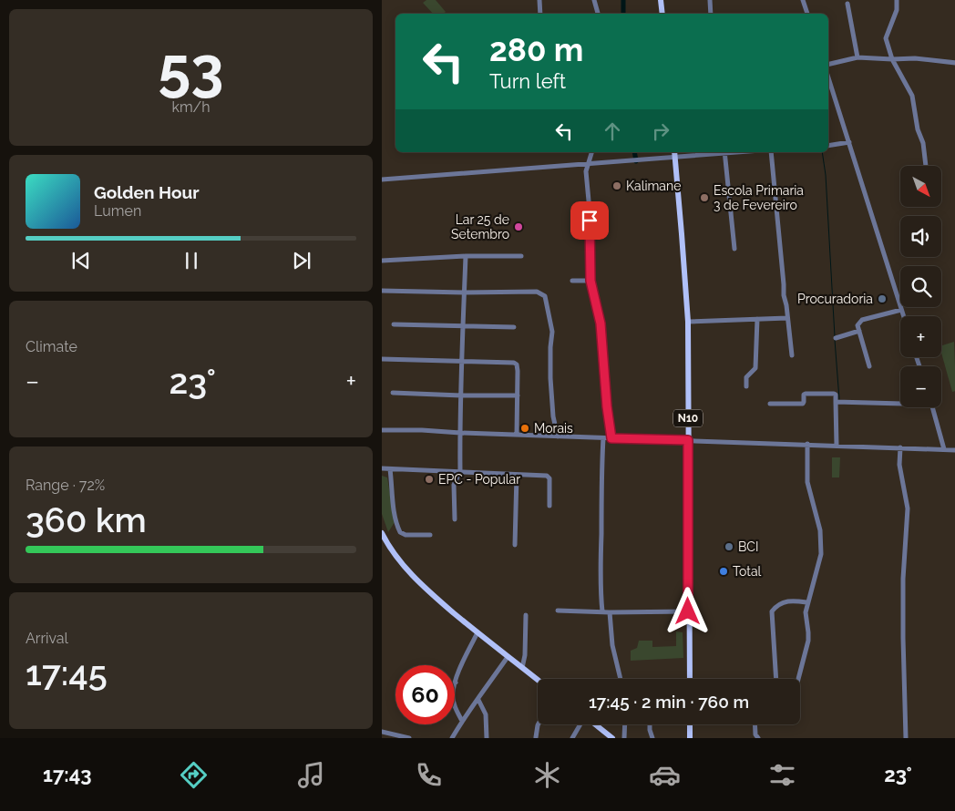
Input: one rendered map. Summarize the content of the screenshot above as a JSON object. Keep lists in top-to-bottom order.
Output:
{
  "streets": {
    "main road": ["N10"]
  },
  "places": [
    "Kalimane",
    "Escola Primaria 3 de Fevereiro",
    "Lar 25 de Setembro",
    "Procuradoria",
    "Morais",
    "EPC - Popular",
    "BCI",
    "Total"
  ],
  "north": "bottom right",
  "page": {
    "tile": [
      ["53", "km/h"],
      "Climate",
      ["Range · 72%", "360 km"],
      ["Arrival", "17:45"]
    ],
    "turn": ["280 m", "Turn left"],
    "map_buttons": ["+", "−"],
    "song": ["Golden Hour", "Lumen"],
    "heat": ["−", "23°", "+"],
    "limit": "60",
    "trip": "17:45 · 2 min · 760 m",
    "tabs": ["17:43", "23°"]
  }
}
